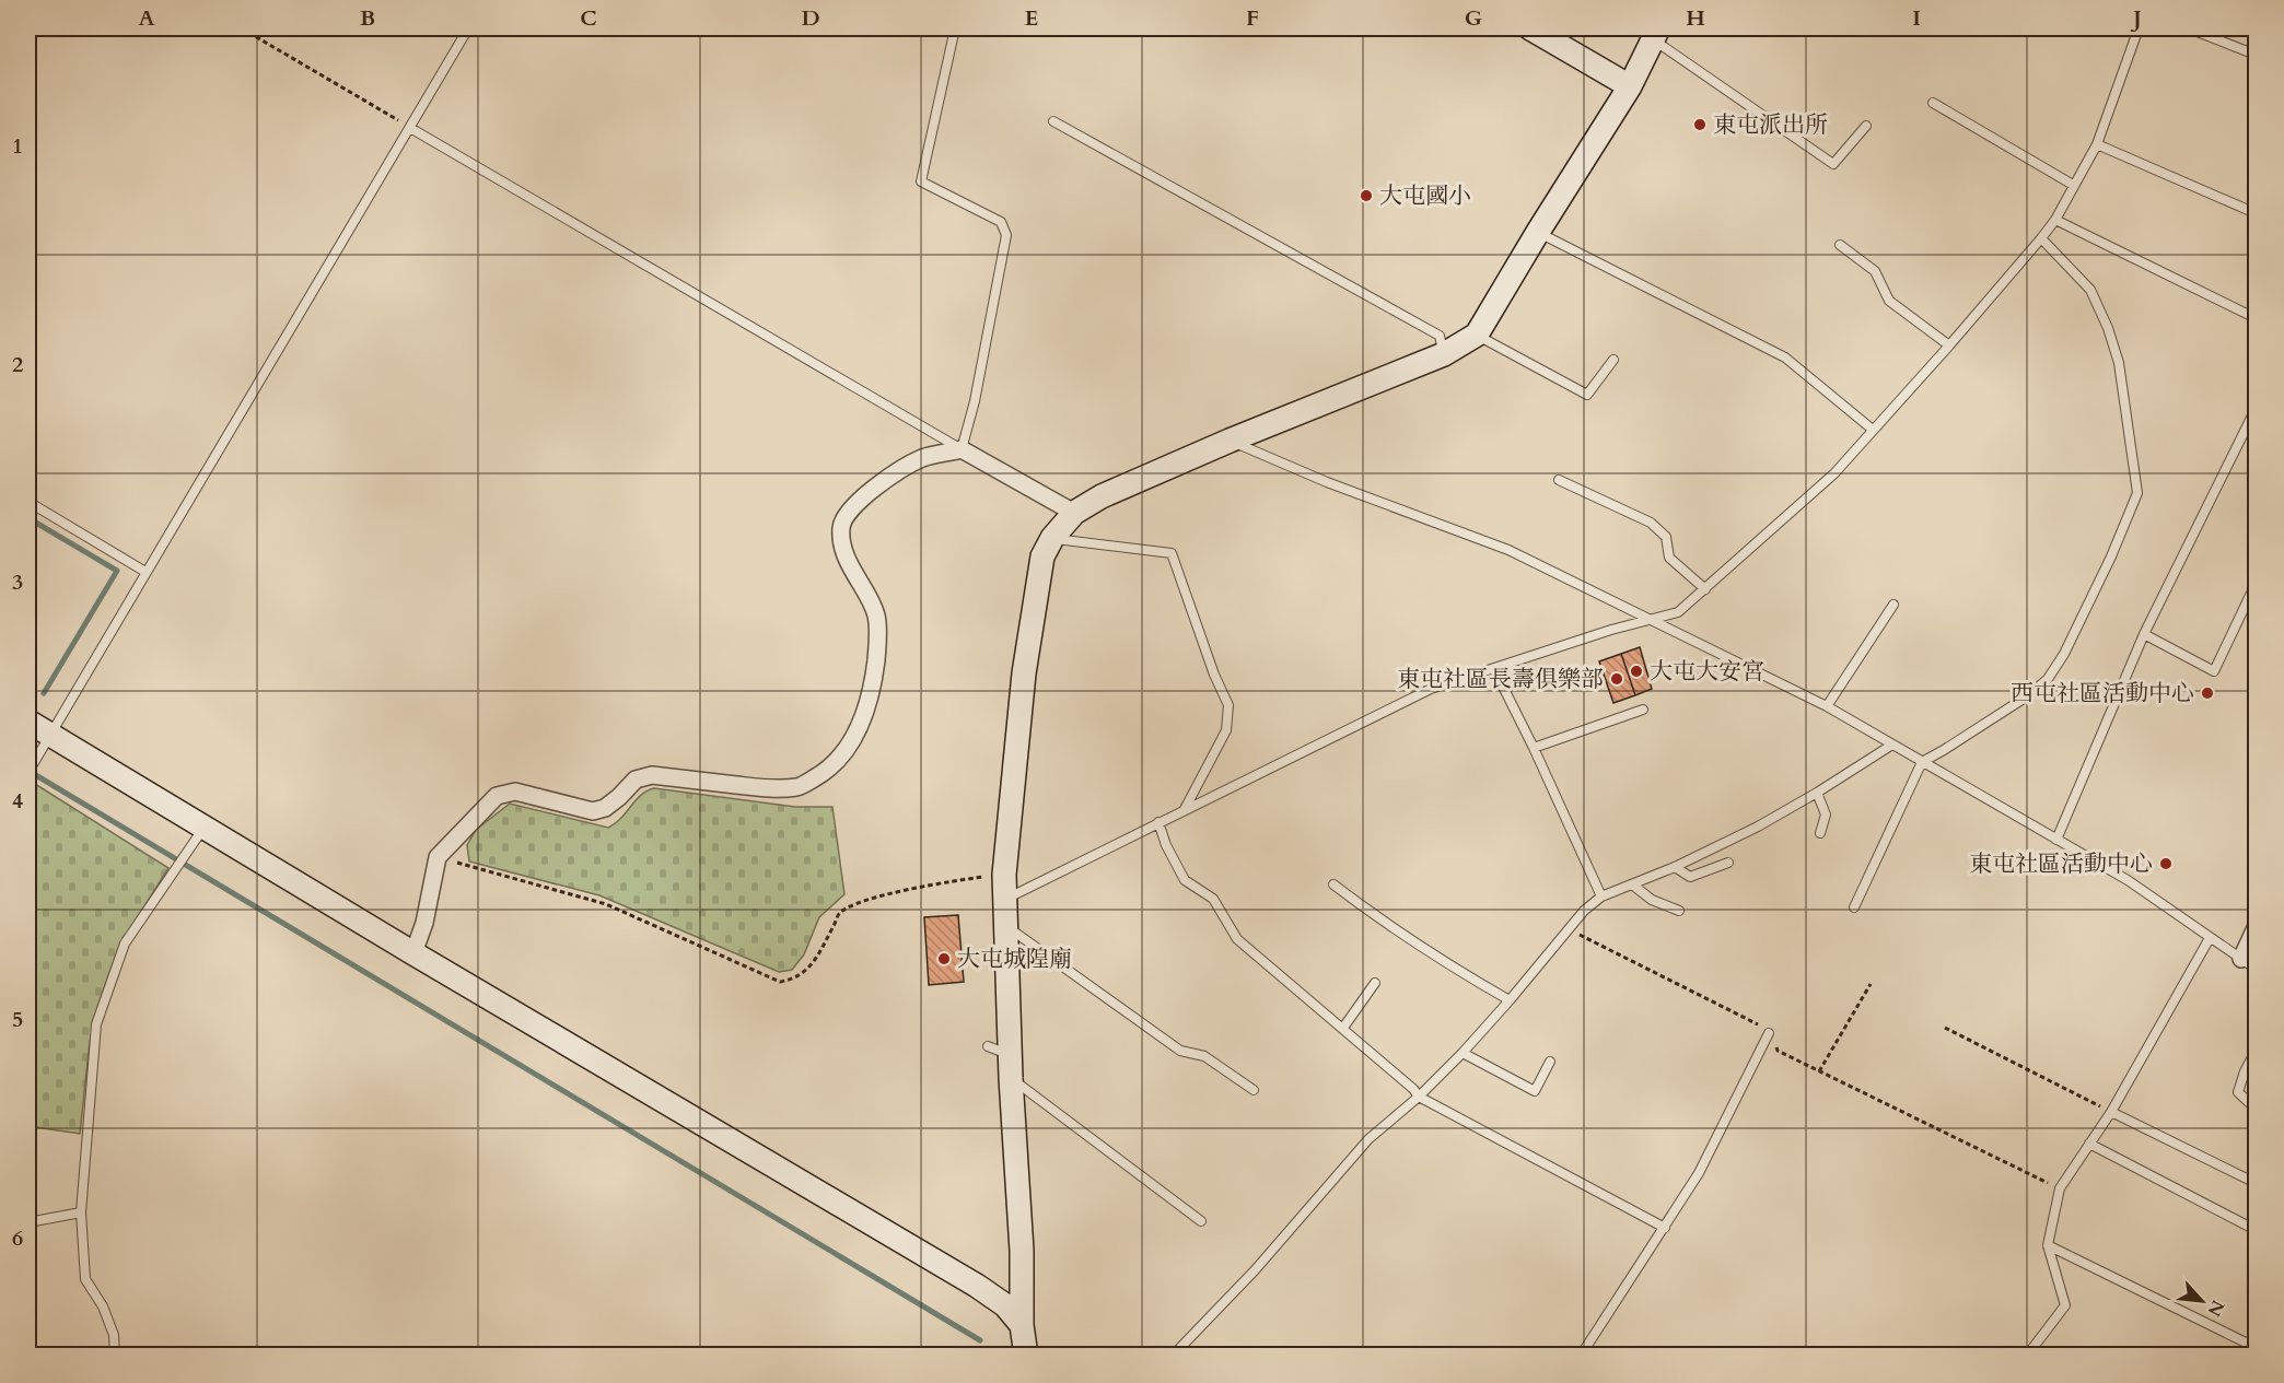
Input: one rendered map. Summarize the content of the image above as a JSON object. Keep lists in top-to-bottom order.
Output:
{
  "places": [
    "東屯派出所",
    "大屯國小",
    "大屯大安宮",
    "東屯社區長壽俱樂部",
    "西屯社區活動中心",
    "東屯社區活動中心",
    "大屯城隍廟"
  ],
  "north": "bottom right",
  "grid": {
    "columns": [
      "A",
      "B",
      "C",
      "D",
      "E",
      "F",
      "G",
      "H",
      "I",
      "J"
    ],
    "rows": [
      "1",
      "2",
      "3",
      "4",
      "5",
      "6"
    ]
  }
}
